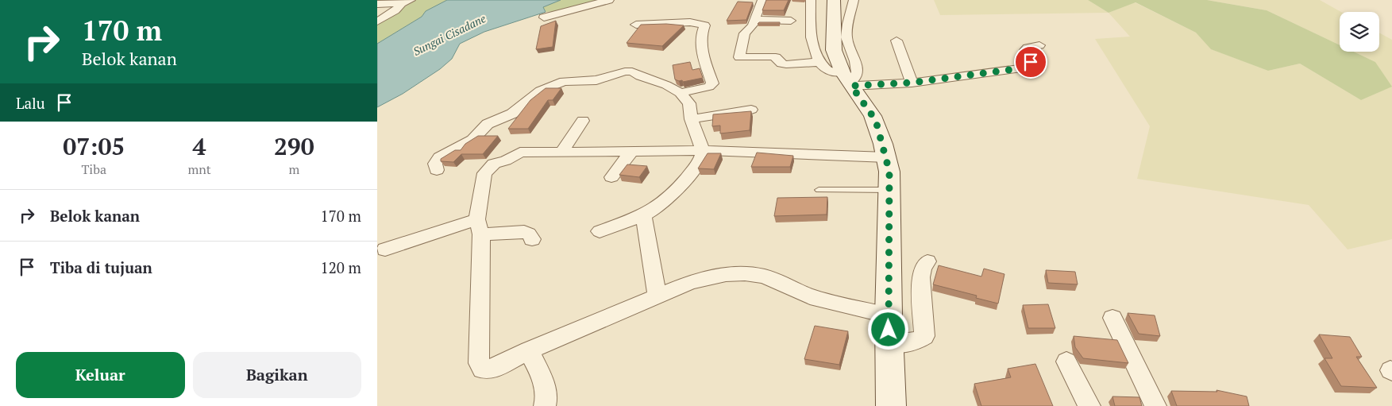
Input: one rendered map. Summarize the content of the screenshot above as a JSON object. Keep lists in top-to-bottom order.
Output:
{
  "water": ["Sungai Cisadane"],
  "page": {
    "turn": ["170 m", "Belok kanan"],
    "then": "Lalu",
    "eta": [
      "07:05",
      "Tiba",
      "4",
      "mnt",
      "290",
      "m"
    ],
    "list": [
      {
        "name": "Belok kanan",
        "value": "170 m"
      },
      {
        "name": "Tiba di tujuan",
        "value": "120 m"
      }
    ],
    "buttons": ["Keluar", "Bagikan"]
  }
}
